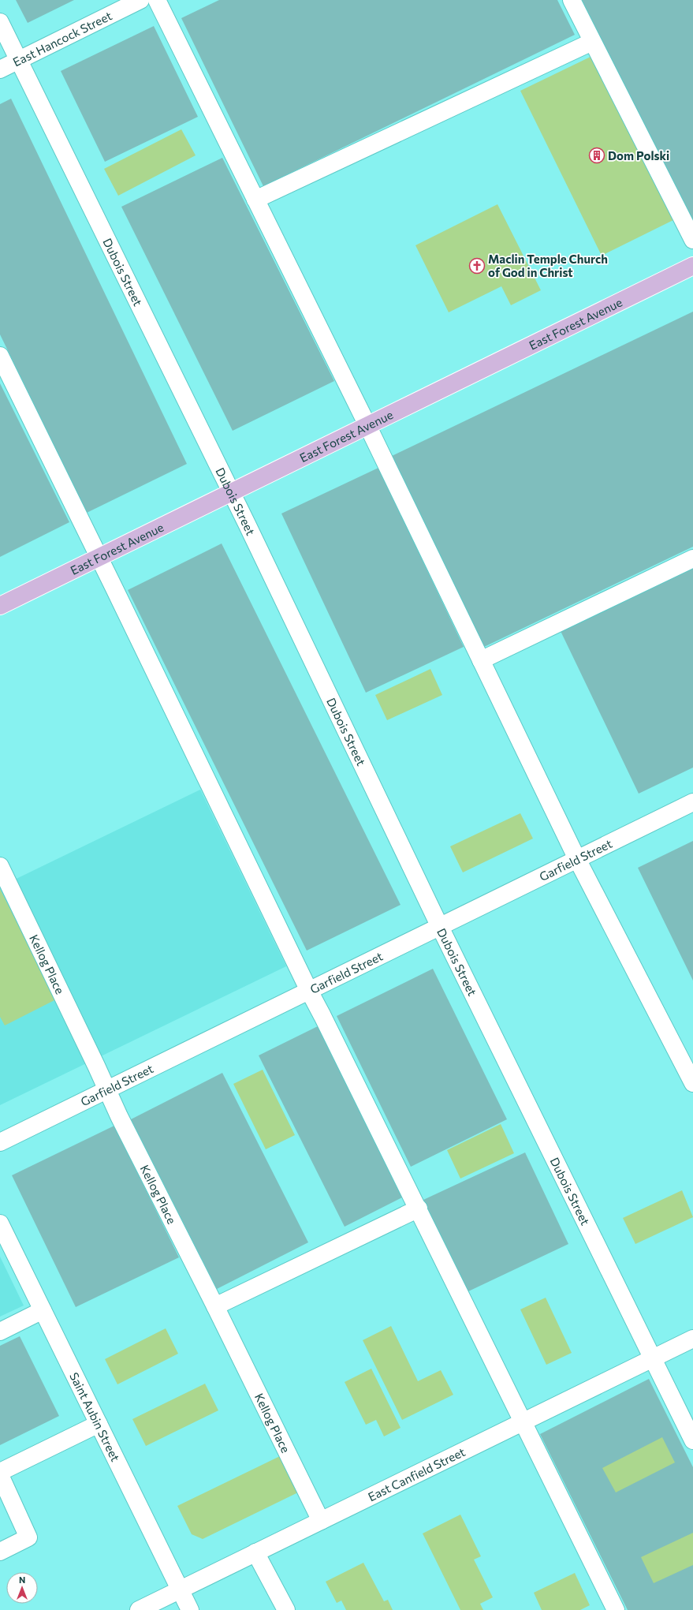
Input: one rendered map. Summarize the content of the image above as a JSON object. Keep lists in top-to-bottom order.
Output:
{
  "streets": {
    "main road": ["East Forest Avenue"],
    "street": [
      "East Hancock Street",
      "Dubois Street",
      "Garfield Street",
      "Kellog Place",
      "Saint Aubin Street",
      "East Canfield Street"
    ]
  },
  "crossings": [
    ["East Hancock Street", "Dubois Street"],
    ["Dubois Street", "East Forest Avenue"],
    ["Dubois Street", "Garfield Street"],
    ["Dubois Street", "East Canfield Street"],
    ["Garfield Street", "Kellog Place"],
    ["Kellog Place", "East Canfield Street"],
    ["Saint Aubin Street", "East Canfield Street"]
  ],
  "places": {
    "building": ["Dom Polski"],
    "church": ["Maclin Temple Church of God in Christ"]
  },
  "north": "top"
}
